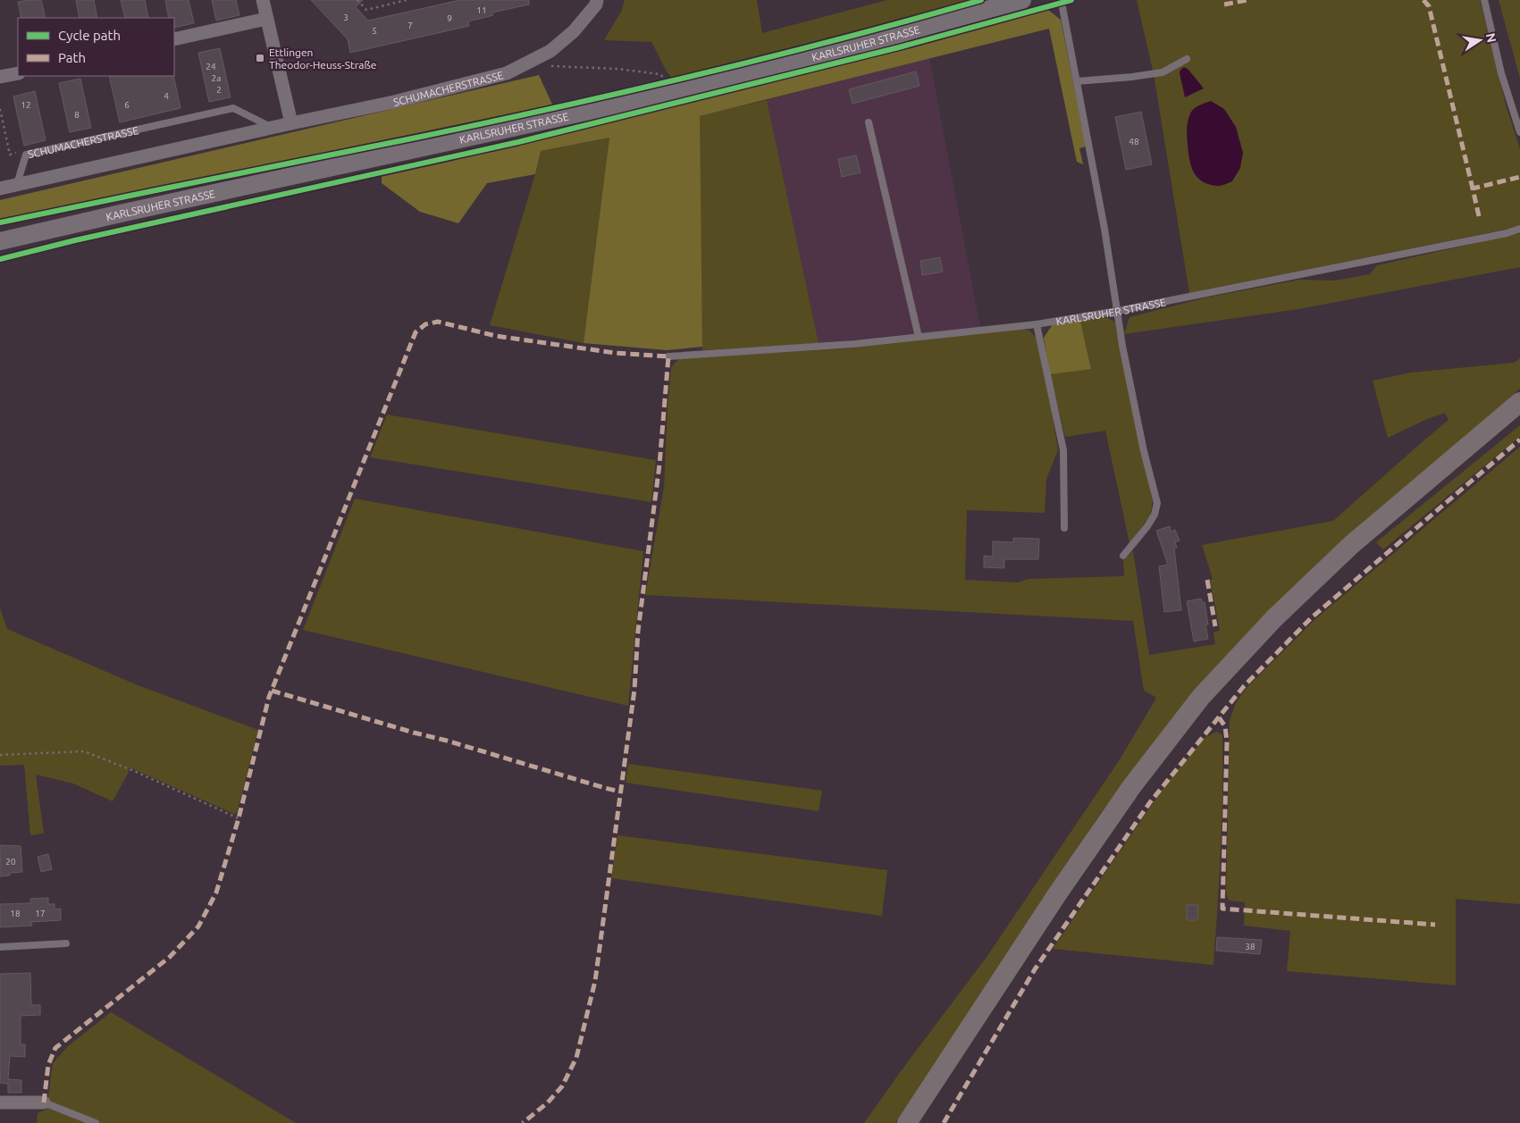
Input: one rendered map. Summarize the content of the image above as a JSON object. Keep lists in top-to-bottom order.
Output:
{
  "streets": {
    "main road": ["KARLSRUHER STRASSE"],
    "street": ["SCHUMACHERSTRASSE"]
  },
  "places": {
    "transit": ["Ettlingen Theodor-Heuss-Straße"]
  },
  "house_numbers": [
    "11",
    "3",
    "9",
    "7",
    "5",
    "24",
    "2a",
    "2",
    "4",
    "12",
    "6",
    "8",
    "48",
    "20",
    "18",
    "17",
    "38"
  ],
  "legend": ["Cycle path", "Path"],
  "north": "right"
}
